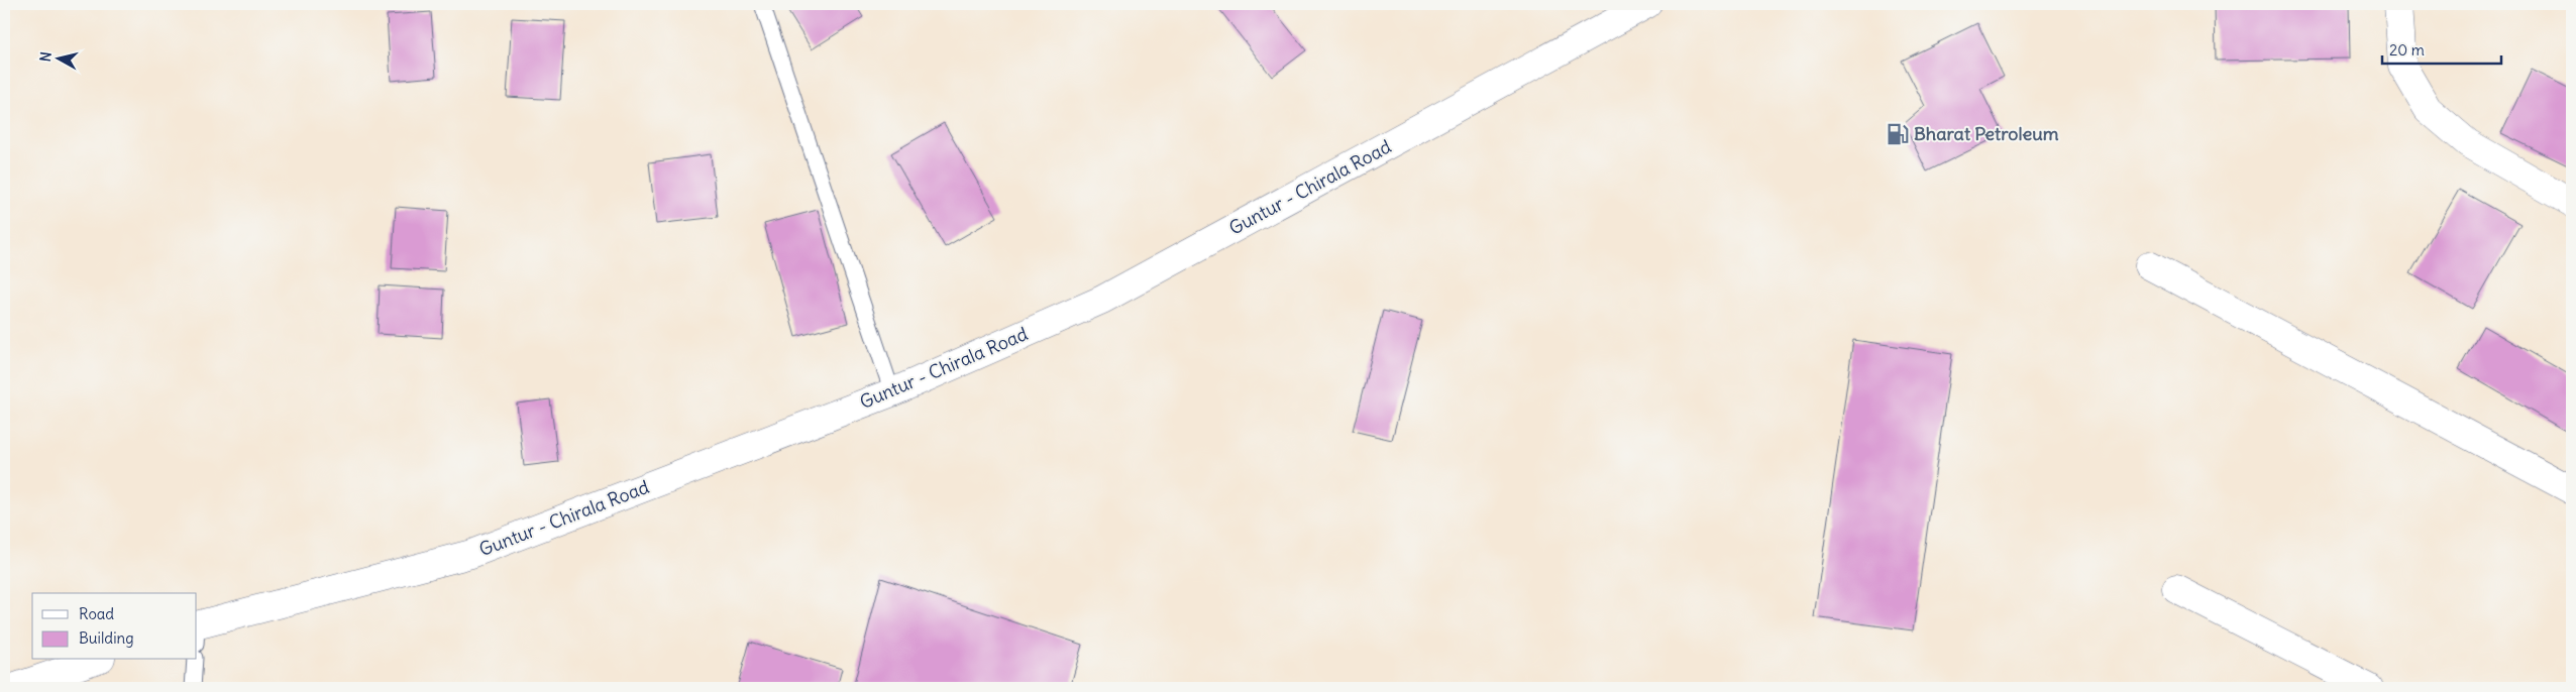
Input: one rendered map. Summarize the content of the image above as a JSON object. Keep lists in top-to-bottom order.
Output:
{
  "streets": {
    "main road": ["Guntur - Chirala Road"]
  },
  "places": {
    "fuel station": ["Bharat Petroleum"]
  },
  "legend": ["Road", "Building"],
  "scale_bar": "20 m",
  "north": "left"
}
